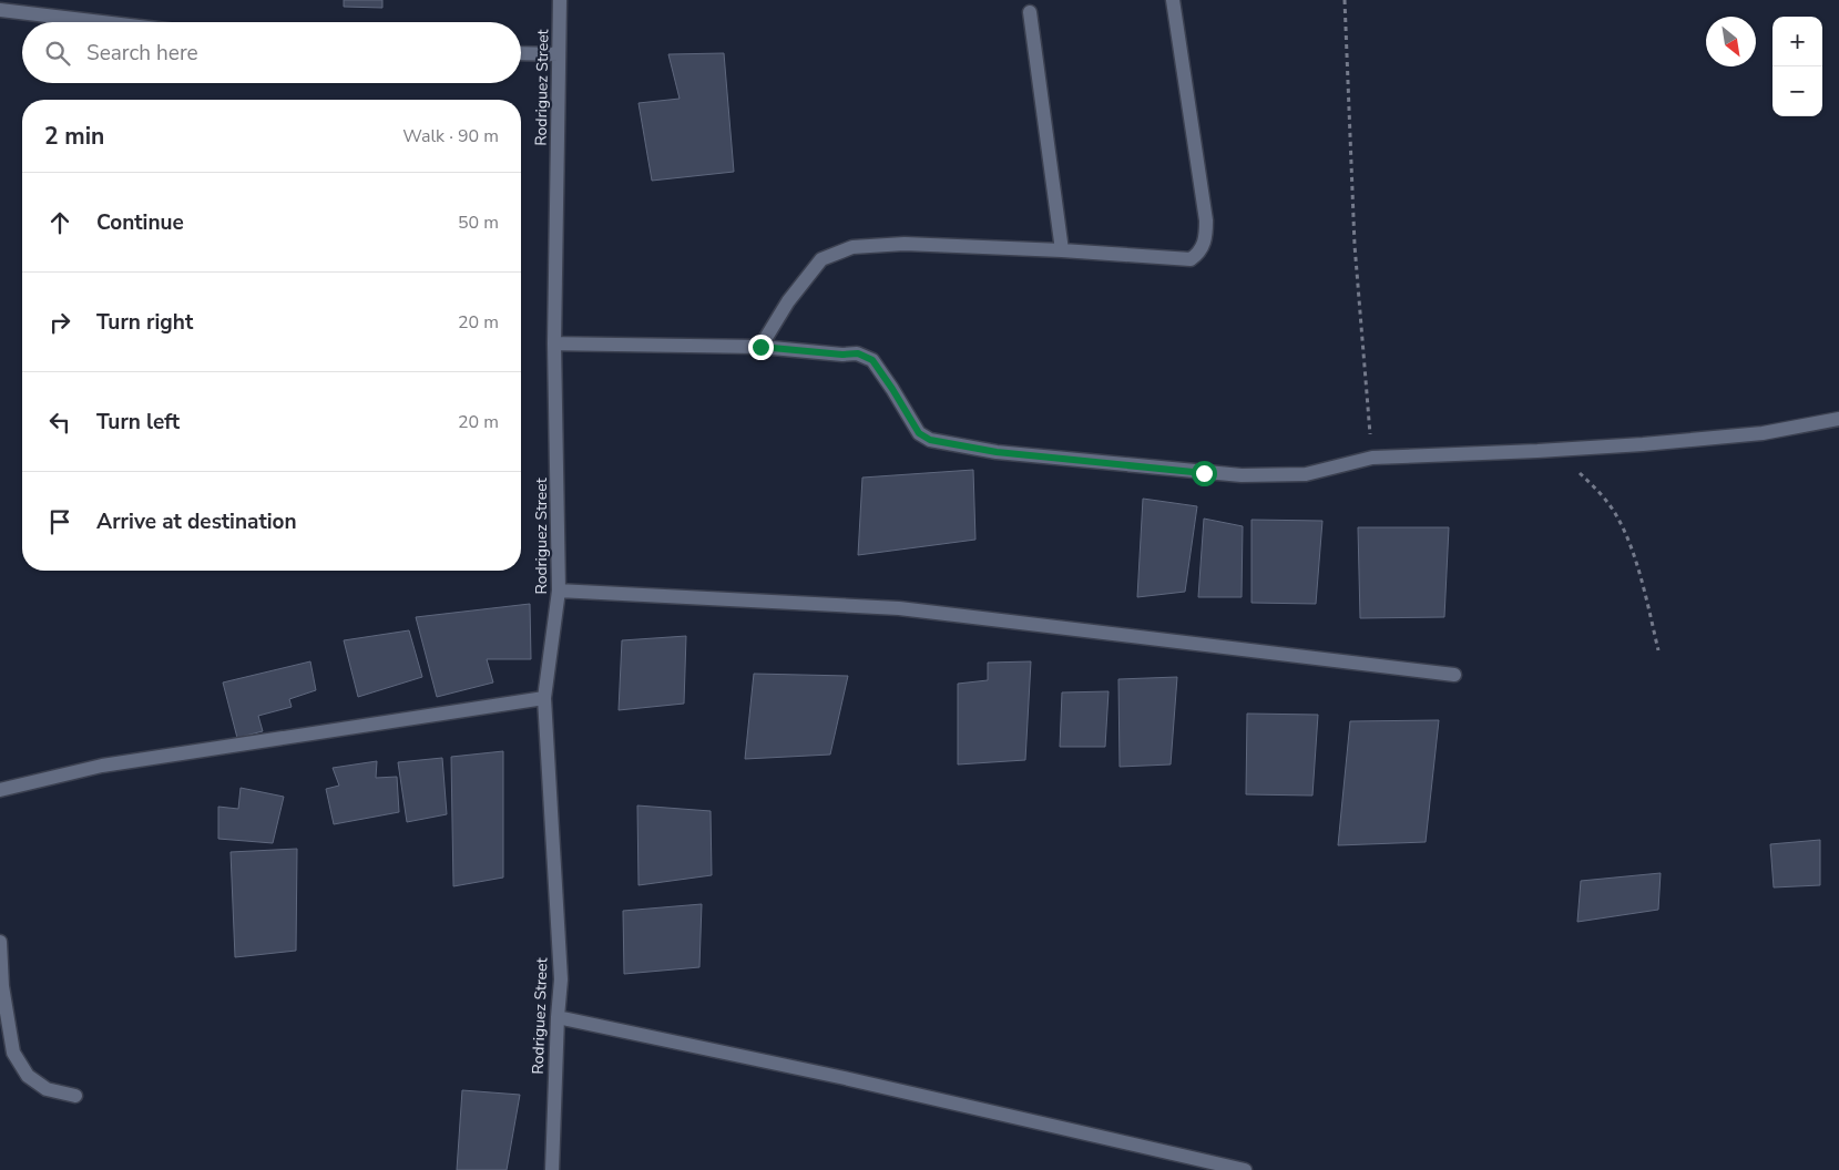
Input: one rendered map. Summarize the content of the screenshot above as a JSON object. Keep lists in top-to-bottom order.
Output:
{
  "streets": {
    "street": ["Rodriguez Street"]
  },
  "north": "bottom right",
  "page": {
    "map_buttons": ["+", "−"],
    "search": "Search here",
    "heading": ["2 min", "Walk · 90 m"],
    "list": [
      ["Continue", "50 m"],
      ["Turn right", "20 m"],
      ["Turn left", "20 m"],
      "Arrive at destination"
    ]
  }
}
